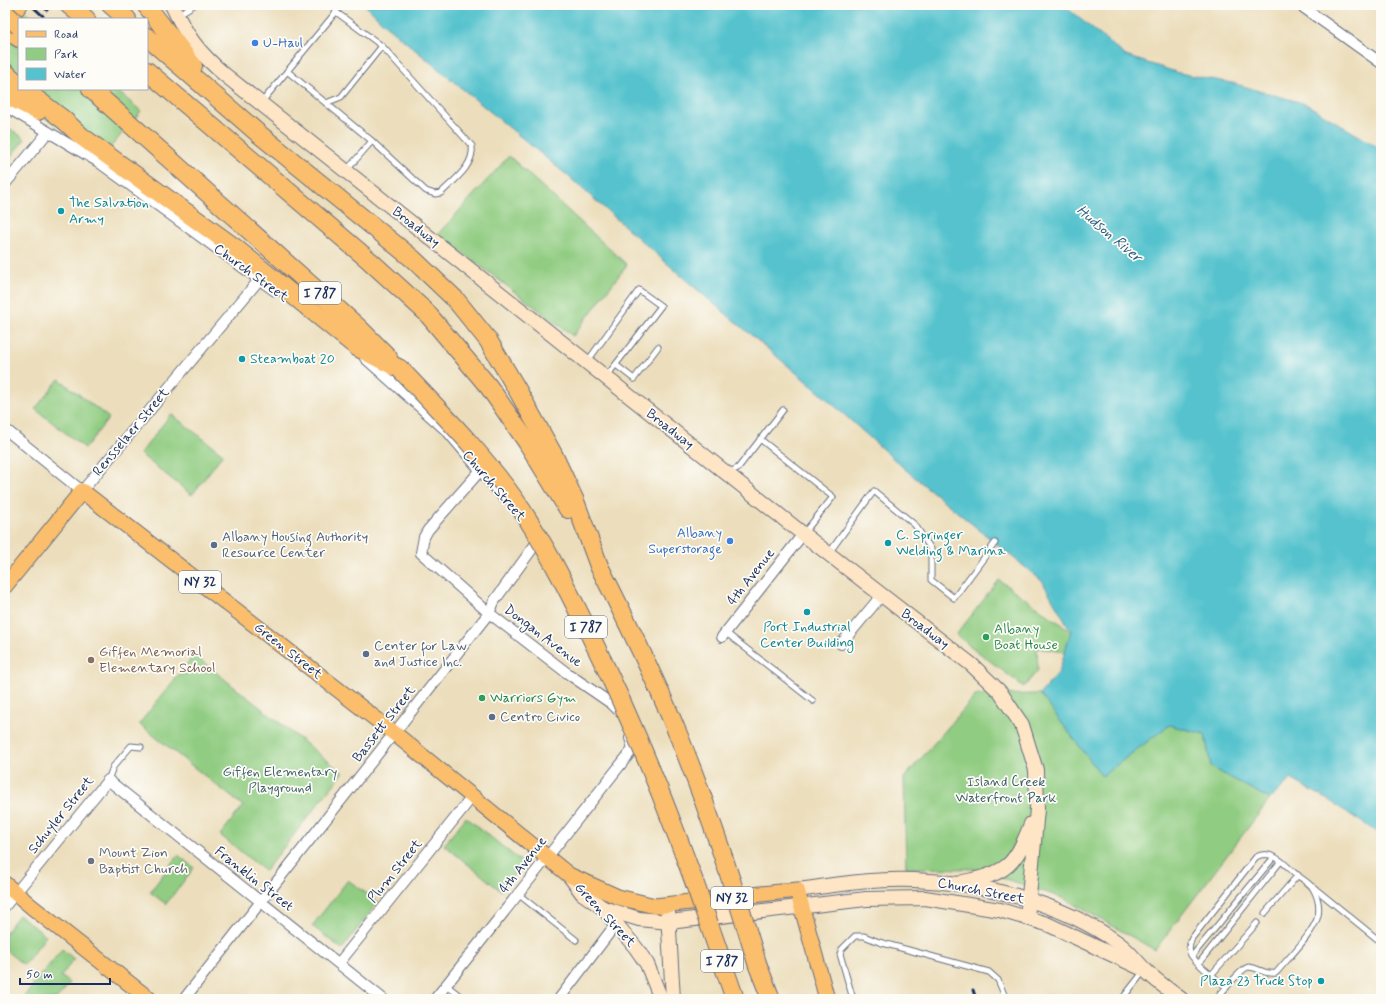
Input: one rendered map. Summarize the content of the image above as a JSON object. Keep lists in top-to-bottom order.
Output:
{
  "streets": {
    "highway": ["I 787"],
    "main road": ["Rensselaer Street", "NY 32", "Green Street"],
    "street": [
      "Broadway",
      "Church Street",
      "4th Avenue",
      "Dongan Avenue",
      "Bassett Street",
      "Schuyler Street",
      "Plum Street",
      "Franklin Street"
    ]
  },
  "crossings": [
    ["Broadway", "Church Street"],
    ["Broadway", "4th Avenue"],
    ["Church Street", "Rensselaer Street"],
    ["Church Street", "NY 32"],
    ["Church Street", "Dongan Avenue"],
    ["Church Street", "Green Street"],
    ["Church Street", "Bassett Street"],
    ["Rensselaer Street", "Green Street"],
    ["4th Avenue", "Dongan Avenue"],
    ["4th Avenue", "Green Street"],
    ["NY 32", "Green Street"],
    ["Dongan Avenue", "Bassett Street"],
    ["Green Street", "Bassett Street"],
    ["Green Street", "Plum Street"],
    ["Bassett Street", "Franklin Street"],
    ["Schuyler Street", "Franklin Street"],
    ["Plum Street", "Franklin Street"]
  ],
  "water": ["Hudson River"],
  "parks": ["Giffen Elementary Playground", "Island Creek Waterfront Park"],
  "places": [
    "U-Haul",
    "The Salvation Army",
    "Steamboat 20",
    "Albany Superstorage",
    "C. Springer Welding & Marina",
    "Albany Housing Authority Resource Center",
    "Port Industrial Center Building",
    "Albany Boat House",
    "Center for Law and Justice Inc.",
    "Giffen Memorial Elementary School",
    "Warriors Gym",
    "Centro Civico",
    "Mount Zion Baptist Church",
    "Plaza 23 Truck Stop"
  ],
  "legend": ["Road", "Park", "Water"],
  "scale_bar": "50 m"
}
